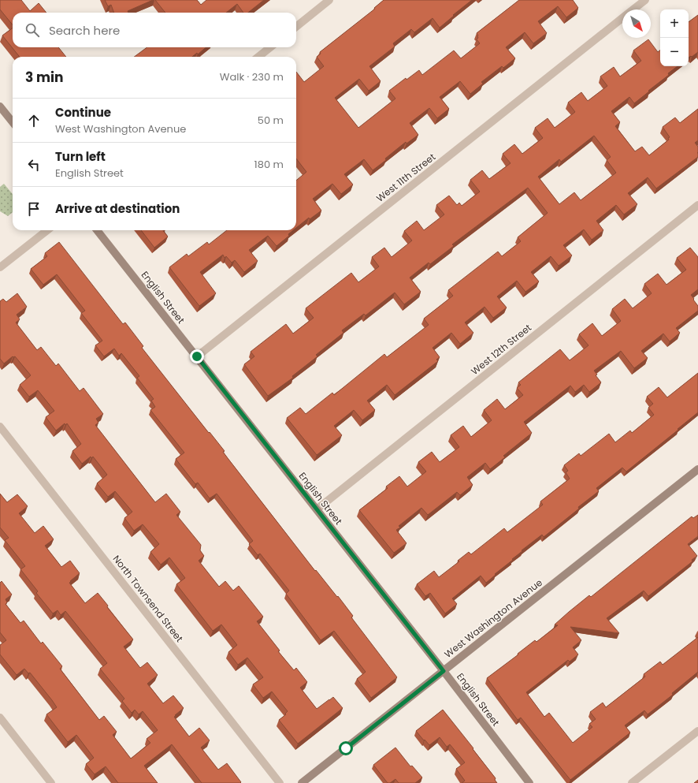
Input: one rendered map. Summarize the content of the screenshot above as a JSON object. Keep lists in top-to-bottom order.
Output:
{
  "streets": {
    "street": [
      "West 11th Street",
      "English Street",
      "West 12th Street",
      "North Townsend Street",
      "West Washington Avenue"
    ]
  },
  "crossings": [
    ["West 11th Street", "English Street"],
    ["English Street", "West 12th Street"],
    ["English Street", "West Washington Avenue"]
  ],
  "north": "bottom right",
  "page": {
    "map_buttons": ["+", "−"],
    "search": "Search here",
    "heading": ["3 min", "Walk · 230 m"],
    "list": [
      ["Continue", "West Washington Avenue", "50 m"],
      ["Turn left", "English Street", "180 m"],
      "Arrive at destination"
    ]
  }
}
